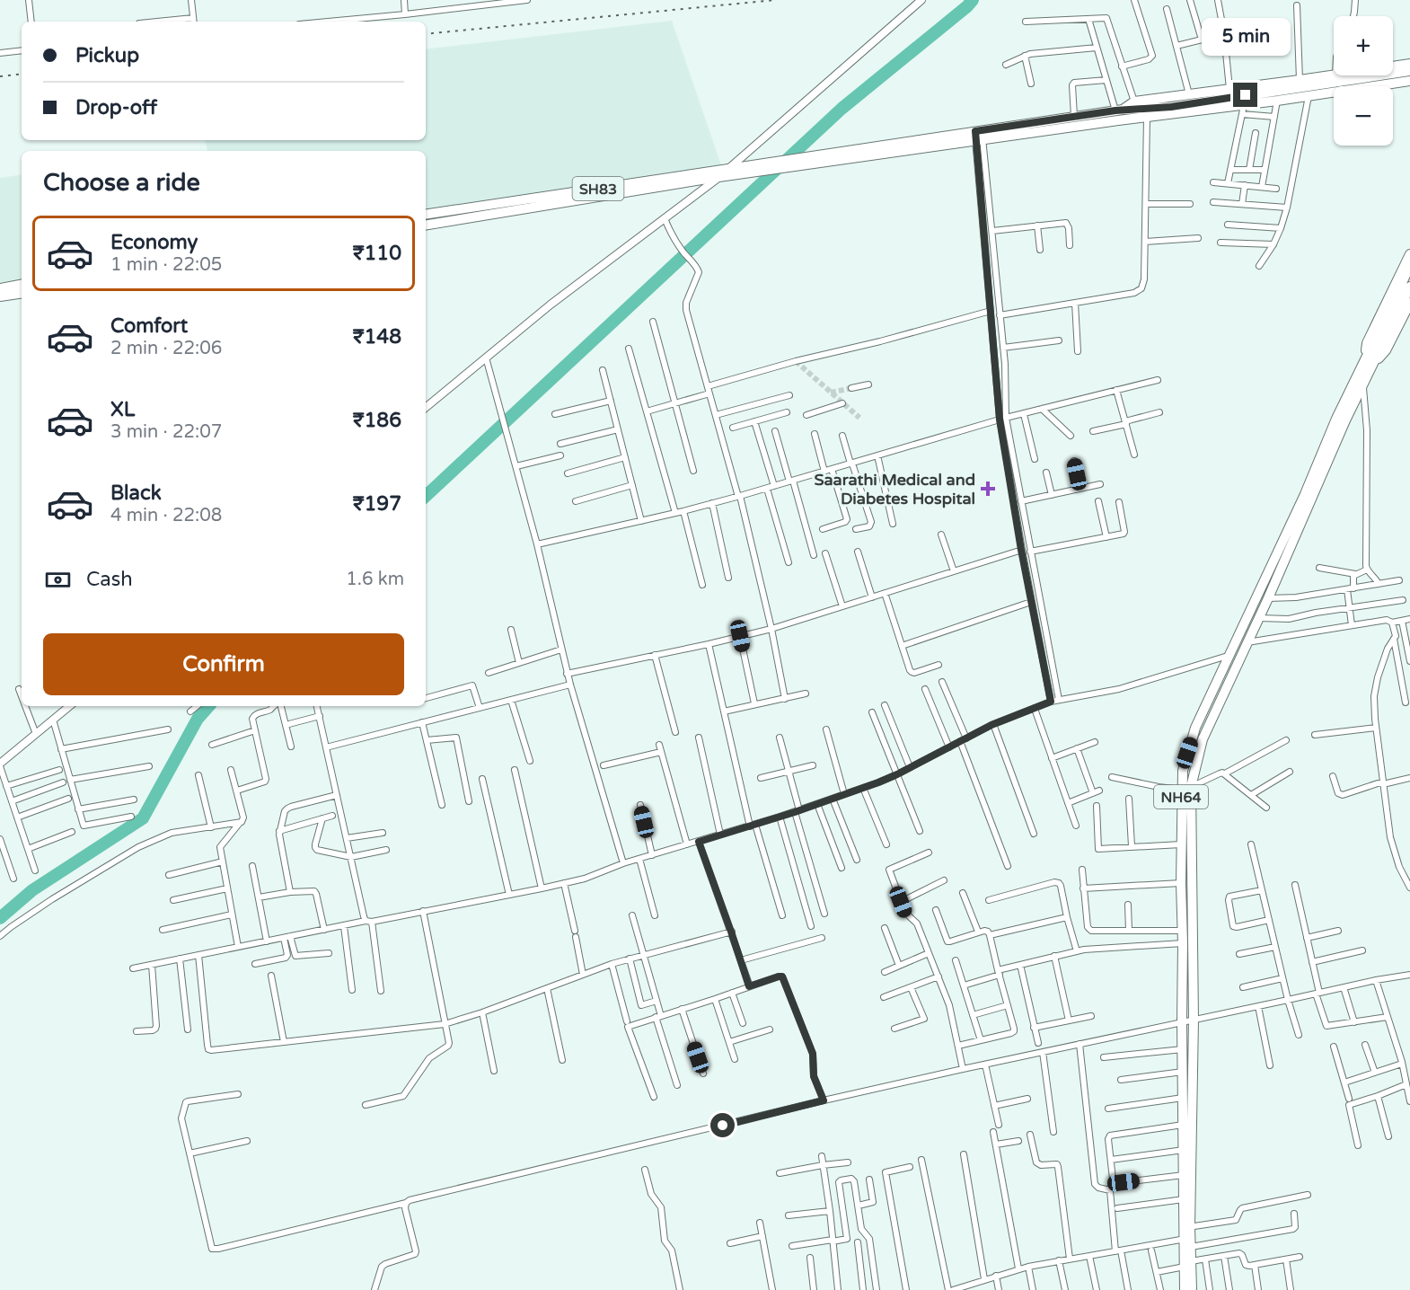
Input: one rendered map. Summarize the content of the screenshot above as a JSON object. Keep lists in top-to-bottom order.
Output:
{
  "streets": {
    "main road": ["SH83", "NH64"]
  },
  "places": {
    "health": ["Saarathi Medical and Diabetes Hospital"]
  },
  "page": {
    "map_buttons": ["+", "−"],
    "bubble": "5 min",
    "banner": ["Pickup", "Drop-off"],
    "heading": "Choose a ride",
    "list": [
      {
        "name": "Economy",
        "note": "1 min · 22:05",
        "value": "₹110"
      },
      {
        "name": "Comfort",
        "note": "2 min · 22:06",
        "value": "₹148"
      },
      {
        "name": "XL",
        "note": "3 min · 22:07",
        "value": "₹186"
      },
      {
        "name": "Black",
        "note": "4 min · 22:08",
        "value": "₹197"
      }
    ],
    "pay": ["Cash", "1.6 km"],
    "buttons": "Confirm"
  }
}
